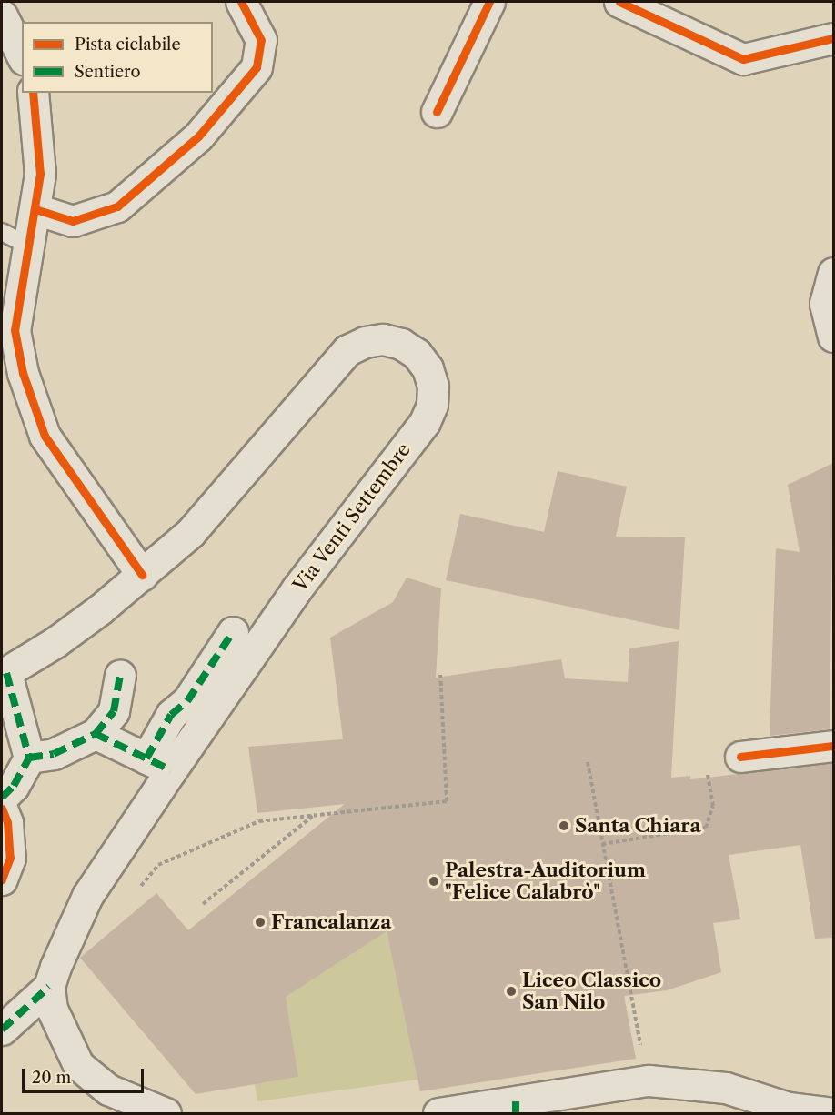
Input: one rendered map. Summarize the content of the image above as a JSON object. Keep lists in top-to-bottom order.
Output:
{
  "streets": {
    "street": ["Via Venti Settembre"]
  },
  "places": [
    "Santa Chiara",
    "Palestra-Auditorium \"Felice Calabrò\"",
    "Francalanza",
    "Liceo Classico San Nilo"
  ],
  "legend": ["Pista ciclabile", "Sentiero"],
  "scale_bar": "20 m"
}
